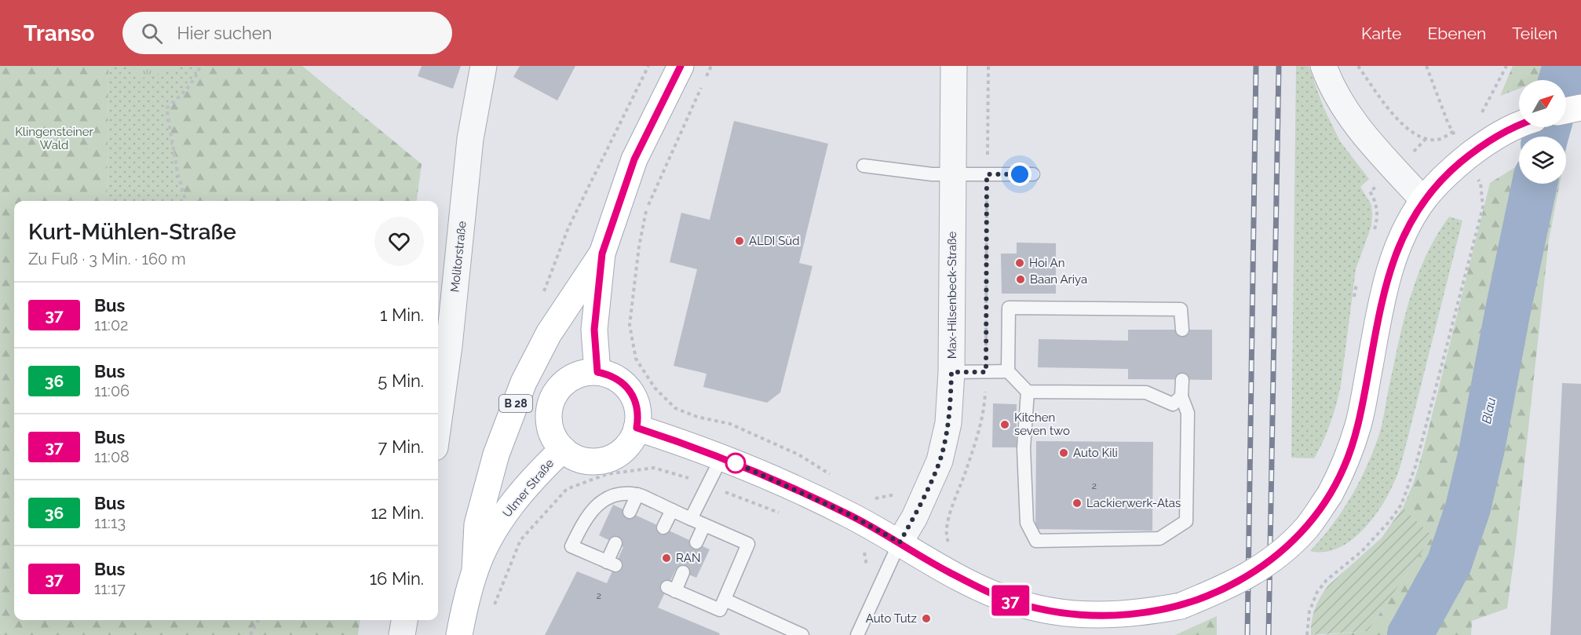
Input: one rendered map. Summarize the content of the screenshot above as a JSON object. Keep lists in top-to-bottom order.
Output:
{
  "streets": {
    "street": [
      "Molitorstraße",
      "Max-Hilsenbeck-Straße",
      "B 28",
      "Ulmer Straße"
    ]
  },
  "crossings": [
    ["B 28", "Ulmer Straße"]
  ],
  "water": ["Blau"],
  "parks": ["Klingensteiner Wald"],
  "places": [
    "ALDI Süd",
    "Hoi An",
    "Baan Ariya",
    "Kitchen seven two",
    "Auto Kili",
    "Lackierwerk-Atas",
    "RAN",
    "Auto Tutz"
  ],
  "lines": ["bus line 37"],
  "house_numbers": ["2", "2"],
  "north": "top right",
  "page": {
    "header": "Transo",
    "search": "Hier suchen",
    "nav": ["Karte", "Ebenen", "Teilen"],
    "on_map": "37",
    "heading": ["Kurt-Mühlen-Straße", "Zu Fuß · 3 Min. · 160 m"],
    "list": [
      {
        "mark": "37",
        "name": "Bus",
        "note": "11:02",
        "value": "1 Min."
      },
      {
        "mark": "36",
        "name": "Bus",
        "note": "11:06",
        "value": "5 Min."
      },
      {
        "mark": "37",
        "name": "Bus",
        "note": "11:08",
        "value": "7 Min."
      },
      {
        "mark": "36",
        "name": "Bus",
        "note": "11:13",
        "value": "12 Min."
      },
      {
        "mark": "37",
        "name": "Bus",
        "note": "11:17",
        "value": "16 Min."
      }
    ]
  }
}
